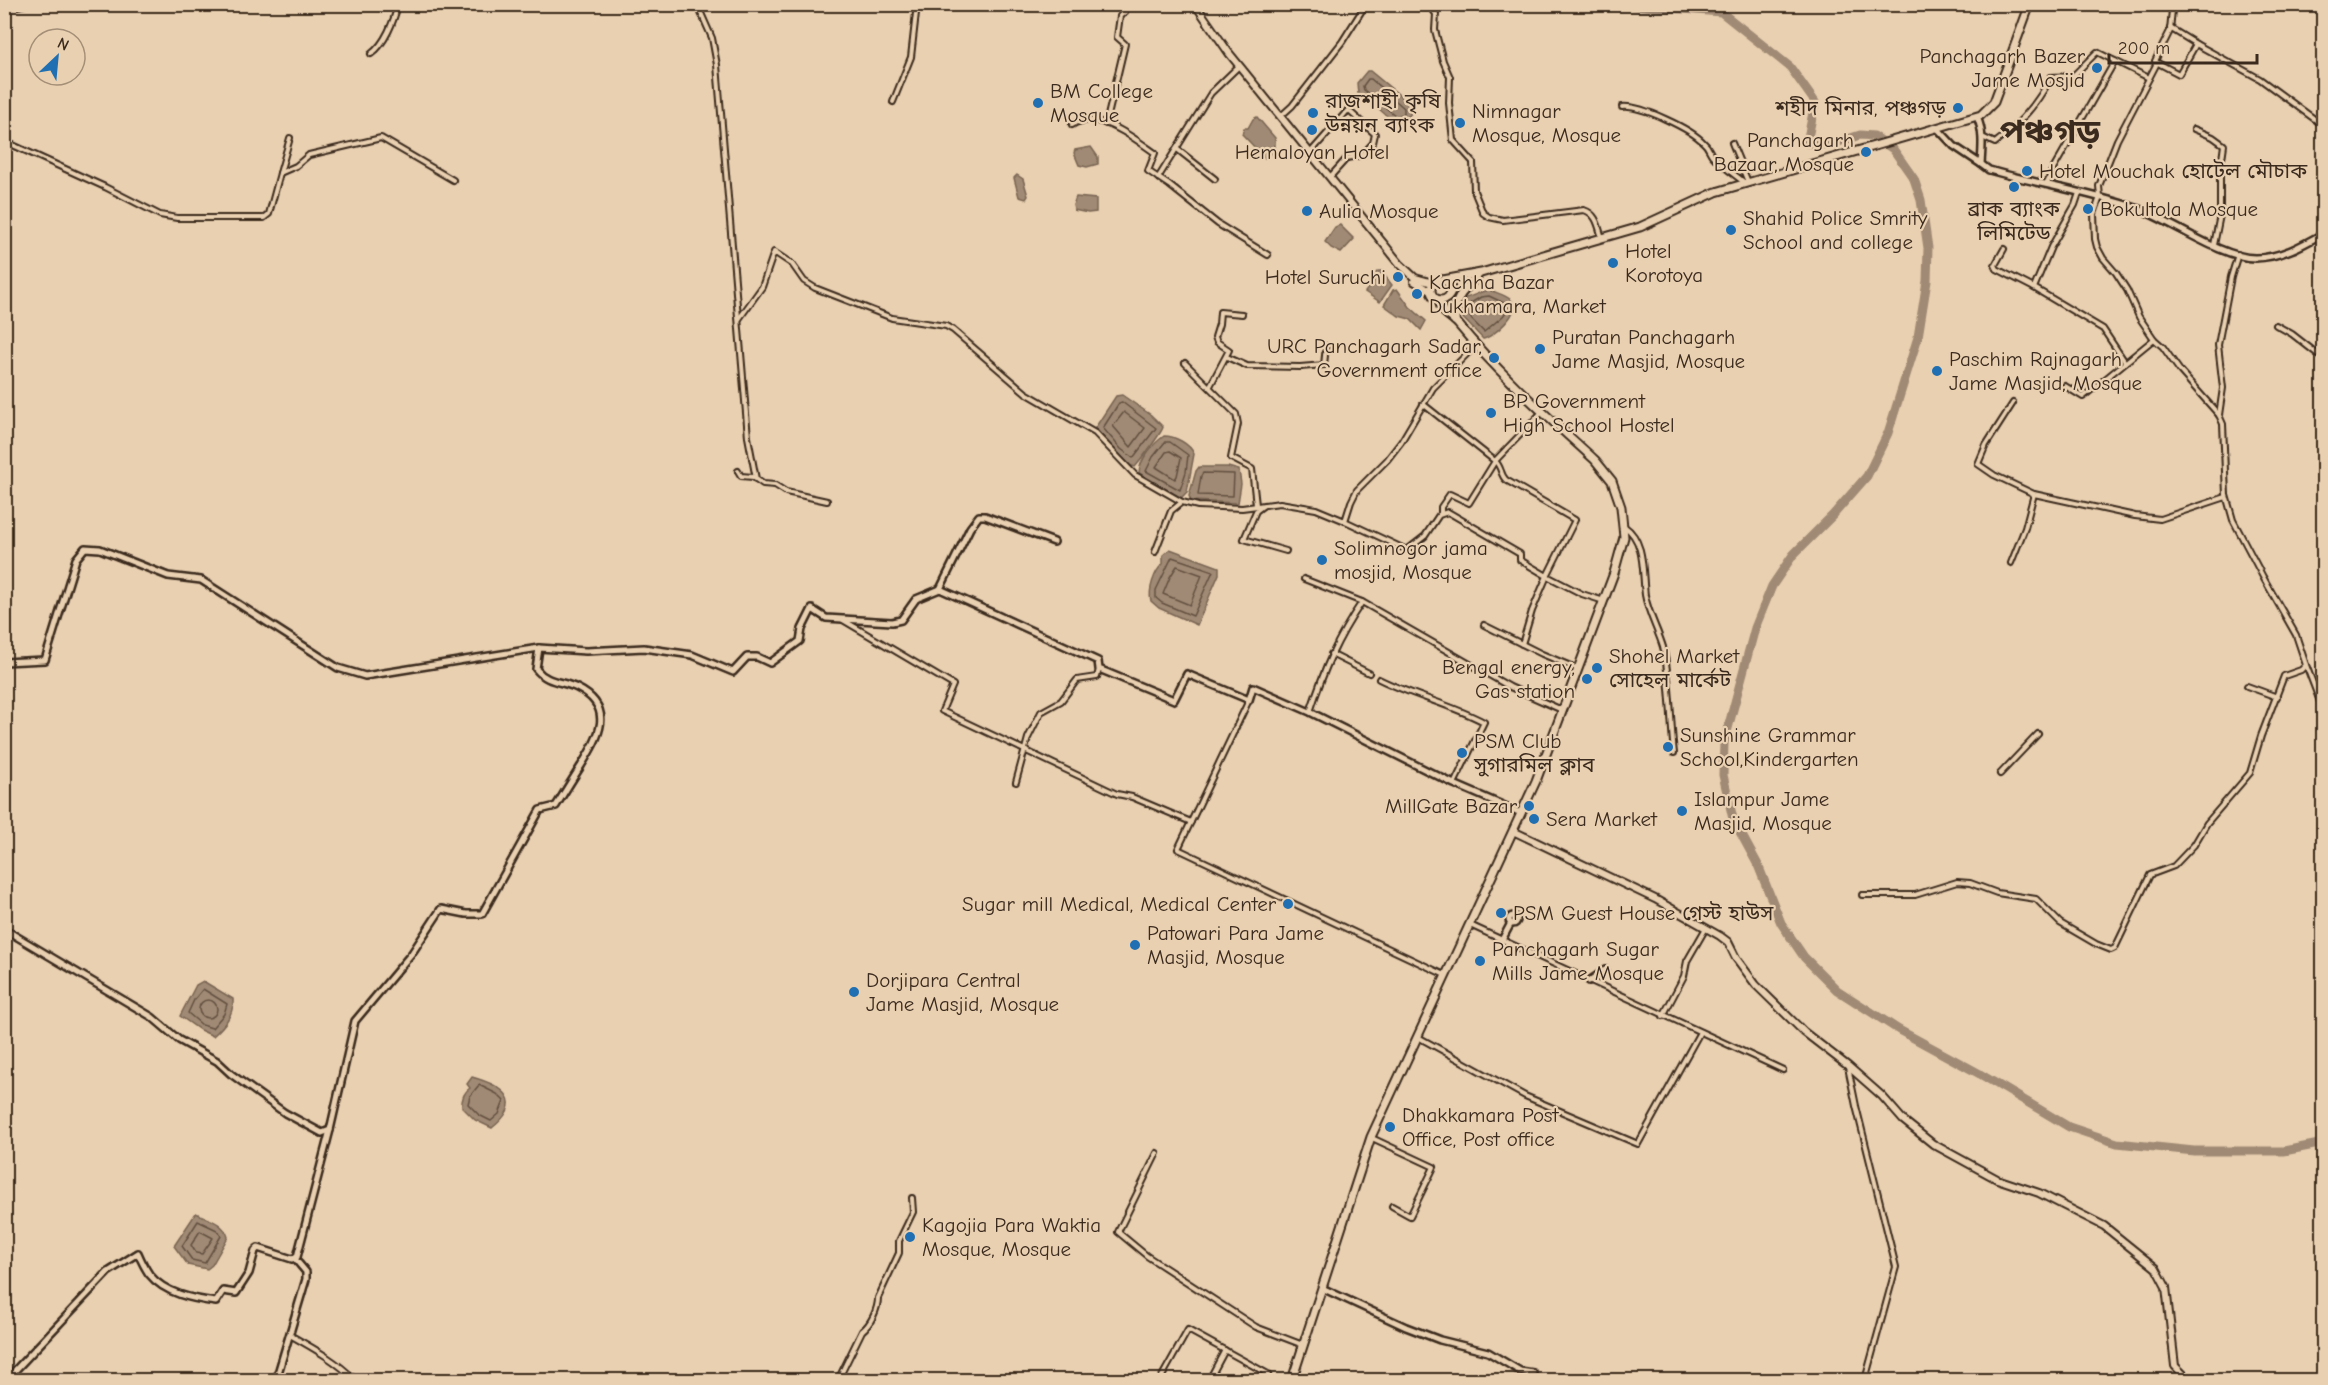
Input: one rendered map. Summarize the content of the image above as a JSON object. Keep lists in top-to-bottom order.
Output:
{
  "districts": ["পঞ্চগড়"],
  "places": [
    "Panchagarh Bazer Jame Mosjid",
    "BM College Mosque",
    "শহীদ মিনার, পঞ্চগড়",
    "রাজশাহী কৃষি উন্নয়ন ব্যাংক",
    "Nimnagar Mosque, Mosque",
    "Hemaloyan Hotel",
    "Panchagarh Bazaar, Mosque",
    "Hotel Mouchak হোটেল মৌচাক",
    "ব্রাক ব্যাংক লিমিটেড",
    "Bokultola Mosque",
    "Aulia Mosque",
    "Shahid Police Smrity School and college",
    "Hotel Korotoya",
    "Hotel Suruchi",
    "Kachha Bazar Dukhamara, Market",
    "Puratan Panchagarh Jame Masjid, Mosque",
    "URC Panchagarh Sadar, Government office",
    "Paschim Rajnagarh Jame Masjid, Mosque",
    "BP Government High School Hostel",
    "Solimnogor jama mosjid, Mosque",
    "Shohel Market সোহেল মার্কেট",
    "Bengal energy, Gas station",
    "Sunshine Grammar School,Kindergarten",
    "PSM Club সুগারমিল ক্লাব",
    "MillGate Bazar",
    "Islampur Jame Masjid, Mosque",
    "Sera Market",
    "Sugar mill Medical, Medical Center",
    "PSM Guest House গেস্ট হাউস",
    "Patowari Para Jame Masjid, Mosque",
    "Panchagarh Sugar Mills Jame Mosque",
    "Dorjipara Central Jame Masjid, Mosque",
    "Dhakkamara Post Office, Post office",
    "Kagojia Para Waktia Mosque, Mosque"
  ],
  "scale_bar": "200 m",
  "north": "top right"
}
